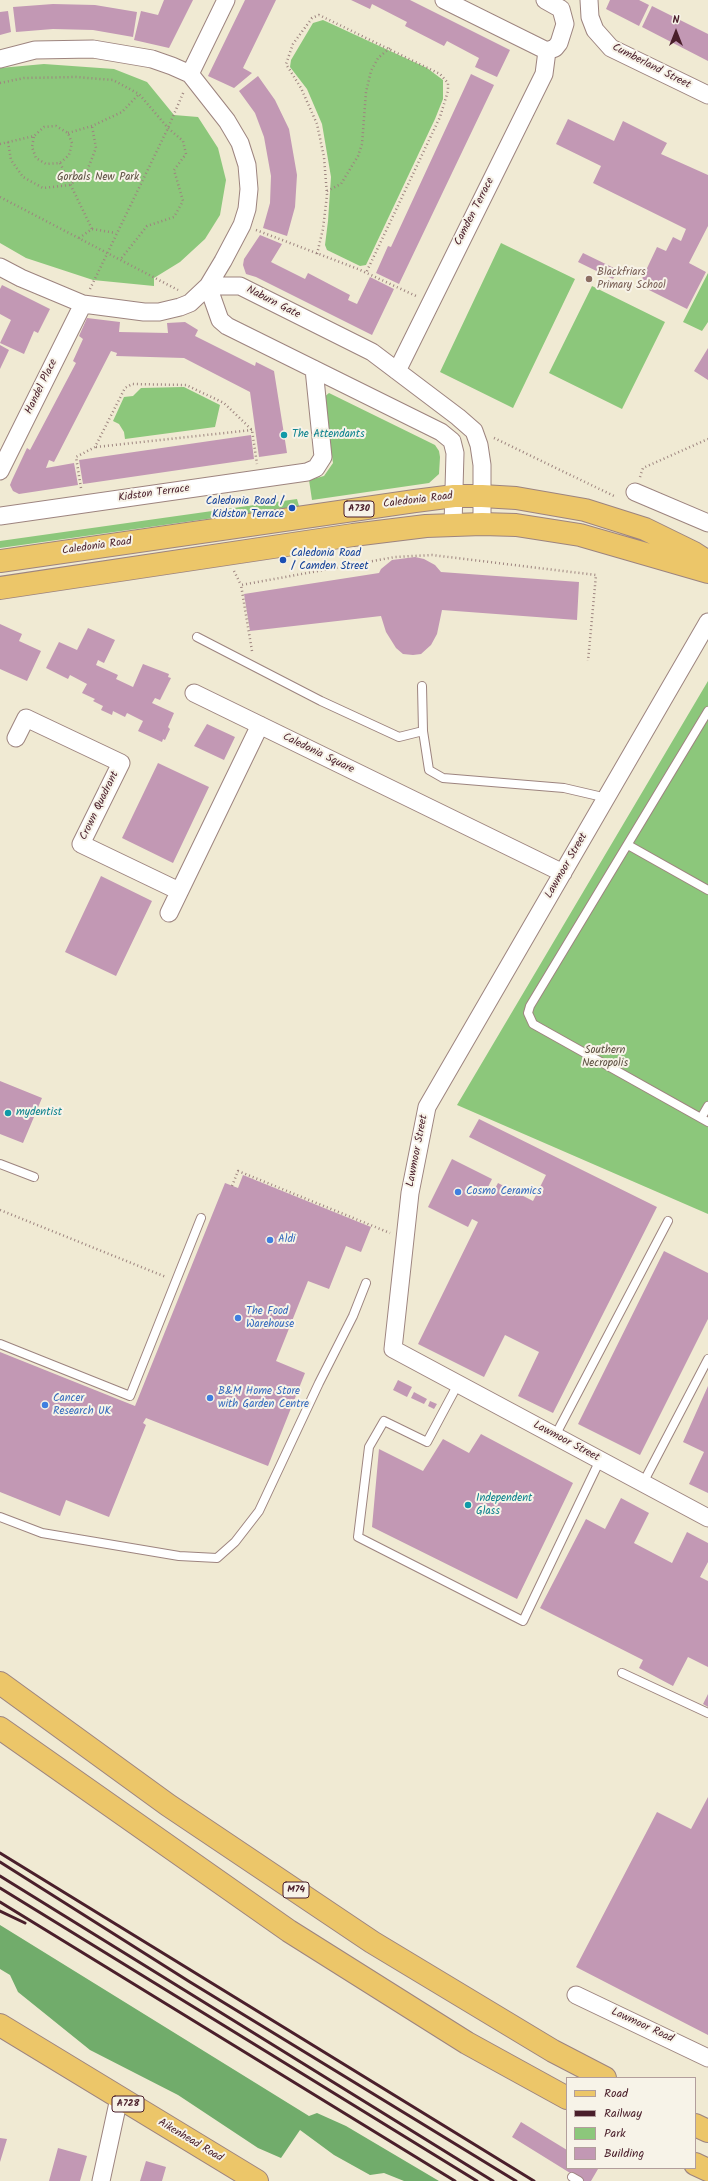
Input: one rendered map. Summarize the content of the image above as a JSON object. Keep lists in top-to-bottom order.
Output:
{
  "streets": {
    "main road": [
      "Caledonia Road",
      "A730",
      "M74",
      "A728",
      "Aikenhead Road"
    ],
    "street": [
      "Cumberland Street",
      "Camden Terrace",
      "Naburn Gate",
      "Handel Place",
      "Kidston Terrace",
      "Caledonia Square",
      "Crown Quadrant",
      "Lawmoor Street",
      "Lawmoor Road"
    ]
  },
  "crossings": [
    ["Camden Terrace", "Naburn Gate"],
    ["Naburn Gate", "Caledonia Road"],
    ["Naburn Gate", "A730"],
    ["Caledonia Square", "Lawmoor Street"]
  ],
  "parks": ["Gorbals New Park", "Southern Necropolis"],
  "places": [
    "Blackfriars Primary School",
    "The Attendants",
    "Caledonia Road / Kidston Terrace",
    "Caledonia Road / Camden Street",
    "mydentist",
    "Cosmo Ceramics",
    "Aldi",
    "The Food Warehouse",
    "B&M Home Store with Garden Centre",
    "Cancer Research UK",
    "Independent Glass"
  ],
  "legend": [
    "Road",
    "Railway",
    "Park",
    "Building"
  ],
  "north": "top"
}
